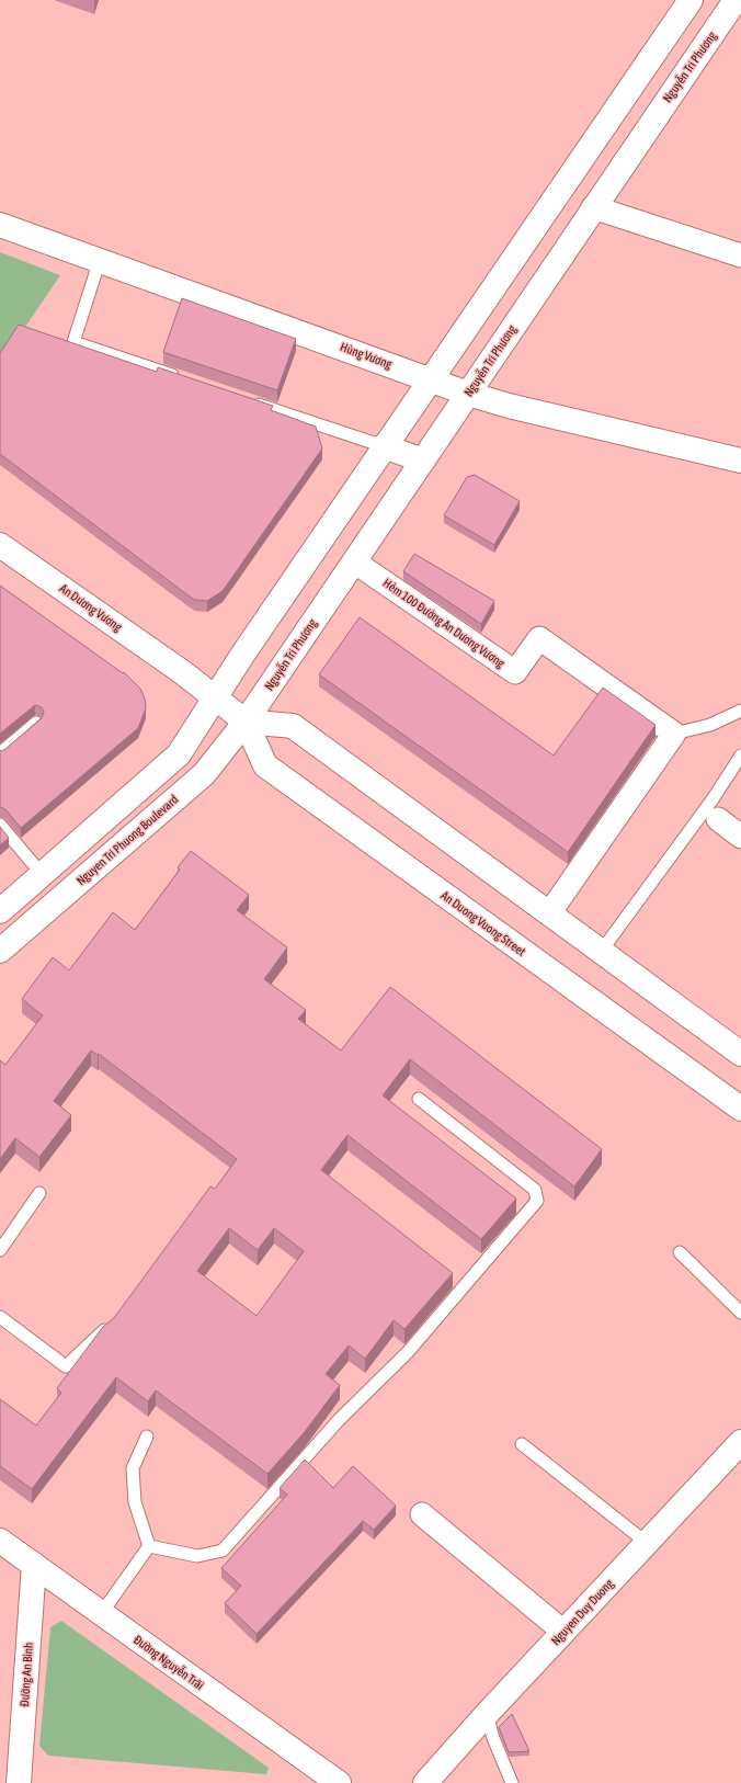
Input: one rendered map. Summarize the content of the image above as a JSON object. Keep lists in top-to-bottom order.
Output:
{
  "streets": {
    "main road": [
      "Nguyễn Tri Phương",
      "Hùng Vương",
      "An Dương Vương",
      "Nguyen Tri Phuong Boulevard",
      "An Duong Vuong Street",
      "Nguyen Duy Duong",
      "Đường Nguyễn Trãi",
      "Đường An Bình"
    ],
    "street": ["Hẻm 100 Đường An Dương Vương"]
  },
  "crossings": [
    ["Nguyễn Tri Phương", "Hùng Vương"],
    ["Nguyễn Tri Phương", "Hẻm 100 Đường An Dương Vương"],
    ["Nguyễn Tri Phương", "Nguyen Tri Phuong Boulevard"],
    ["Nguyễn Tri Phương", "An Duong Vuong Street"],
    ["An Dương Vương", "An Duong Vuong Street"],
    ["Nguyen Tri Phuong Boulevard", "An Duong Vuong Street"],
    ["Đường Nguyễn Trãi", "Đường An Bình"]
  ]
}
